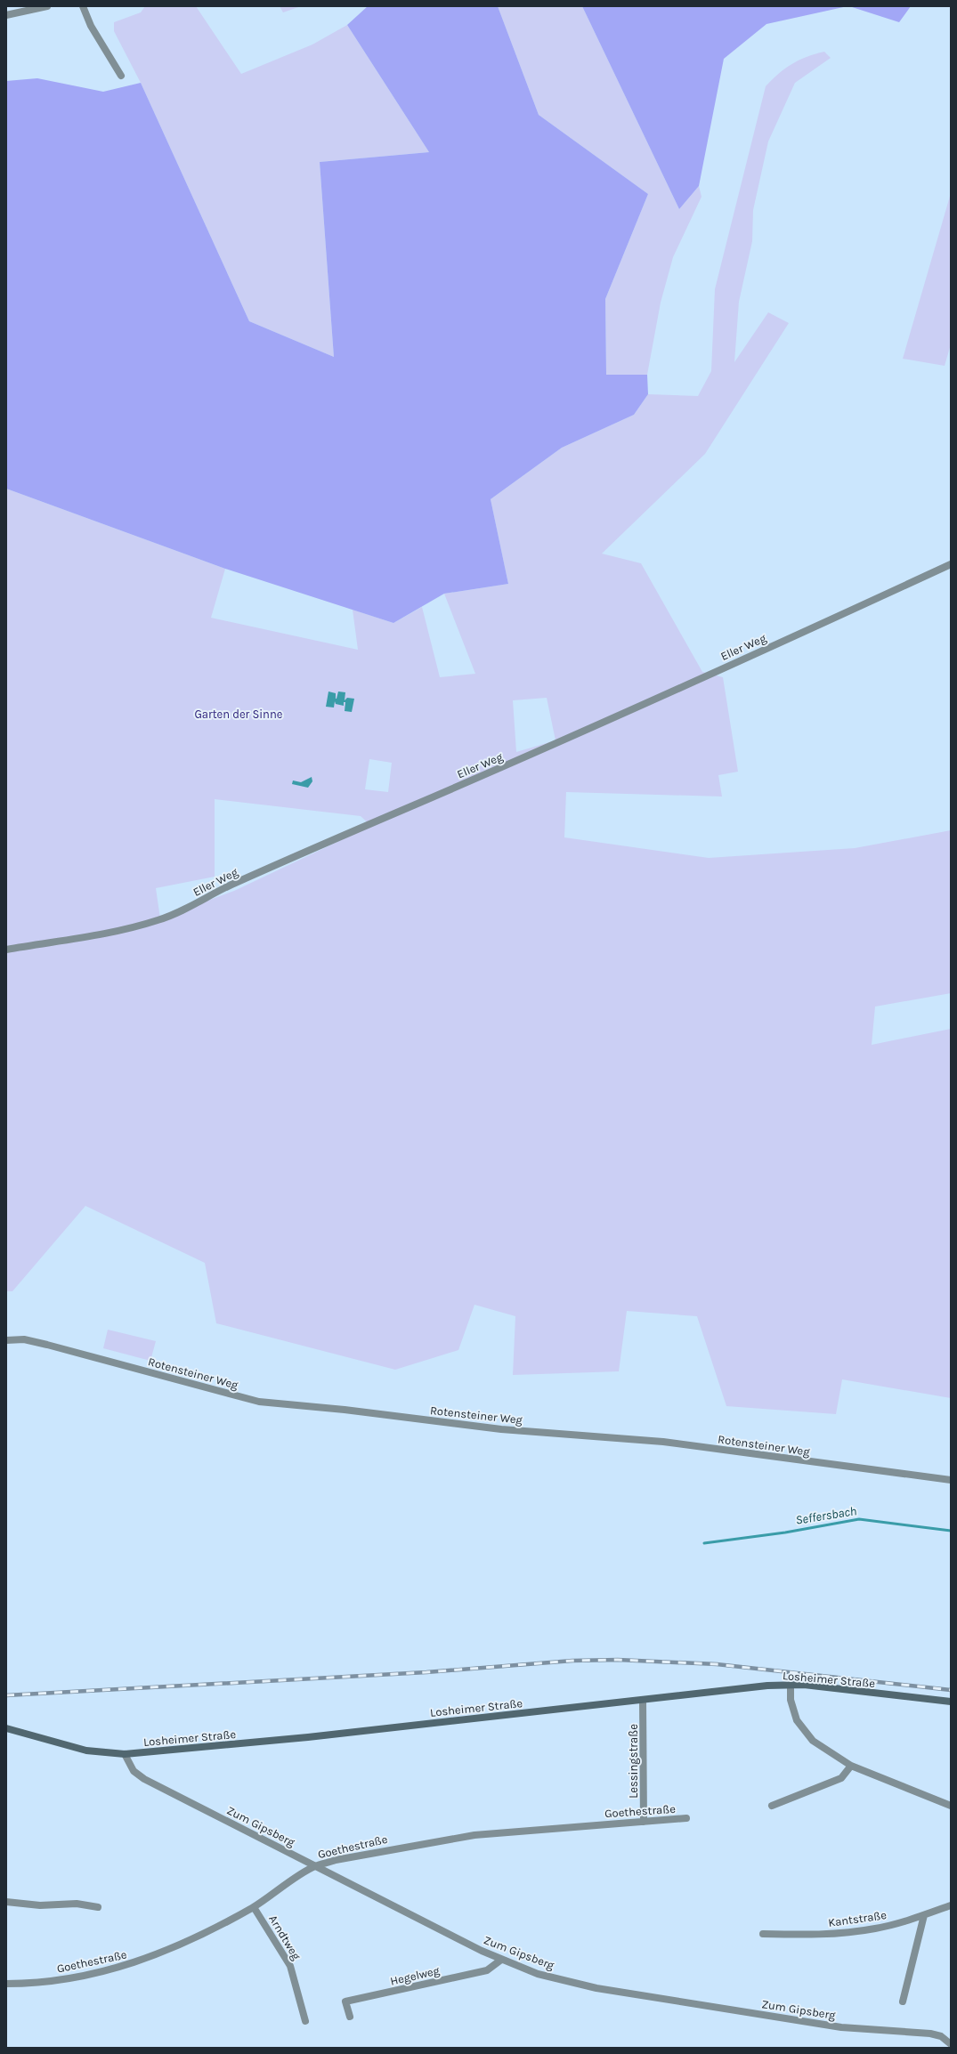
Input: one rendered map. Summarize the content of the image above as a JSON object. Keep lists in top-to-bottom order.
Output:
{
  "streets": {
    "main road": ["Losheimer Straße"],
    "street": [
      "Eller Weg",
      "Rotensteiner Weg",
      "Lessingstraße",
      "Goethestraße",
      "Zum Gipsberg",
      "Kantstraße",
      "Arndtweg",
      "Hegelweg"
    ]
  },
  "crossings": [
    ["Losheimer Straße", "Lessingstraße"],
    ["Losheimer Straße", "Zum Gipsberg"],
    ["Lessingstraße", "Goethestraße"],
    ["Goethestraße", "Zum Gipsberg"],
    ["Goethestraße", "Arndtweg"],
    ["Zum Gipsberg", "Hegelweg"]
  ],
  "water": ["Seffersbach"],
  "parks": ["Garten der Sinne"]
}
